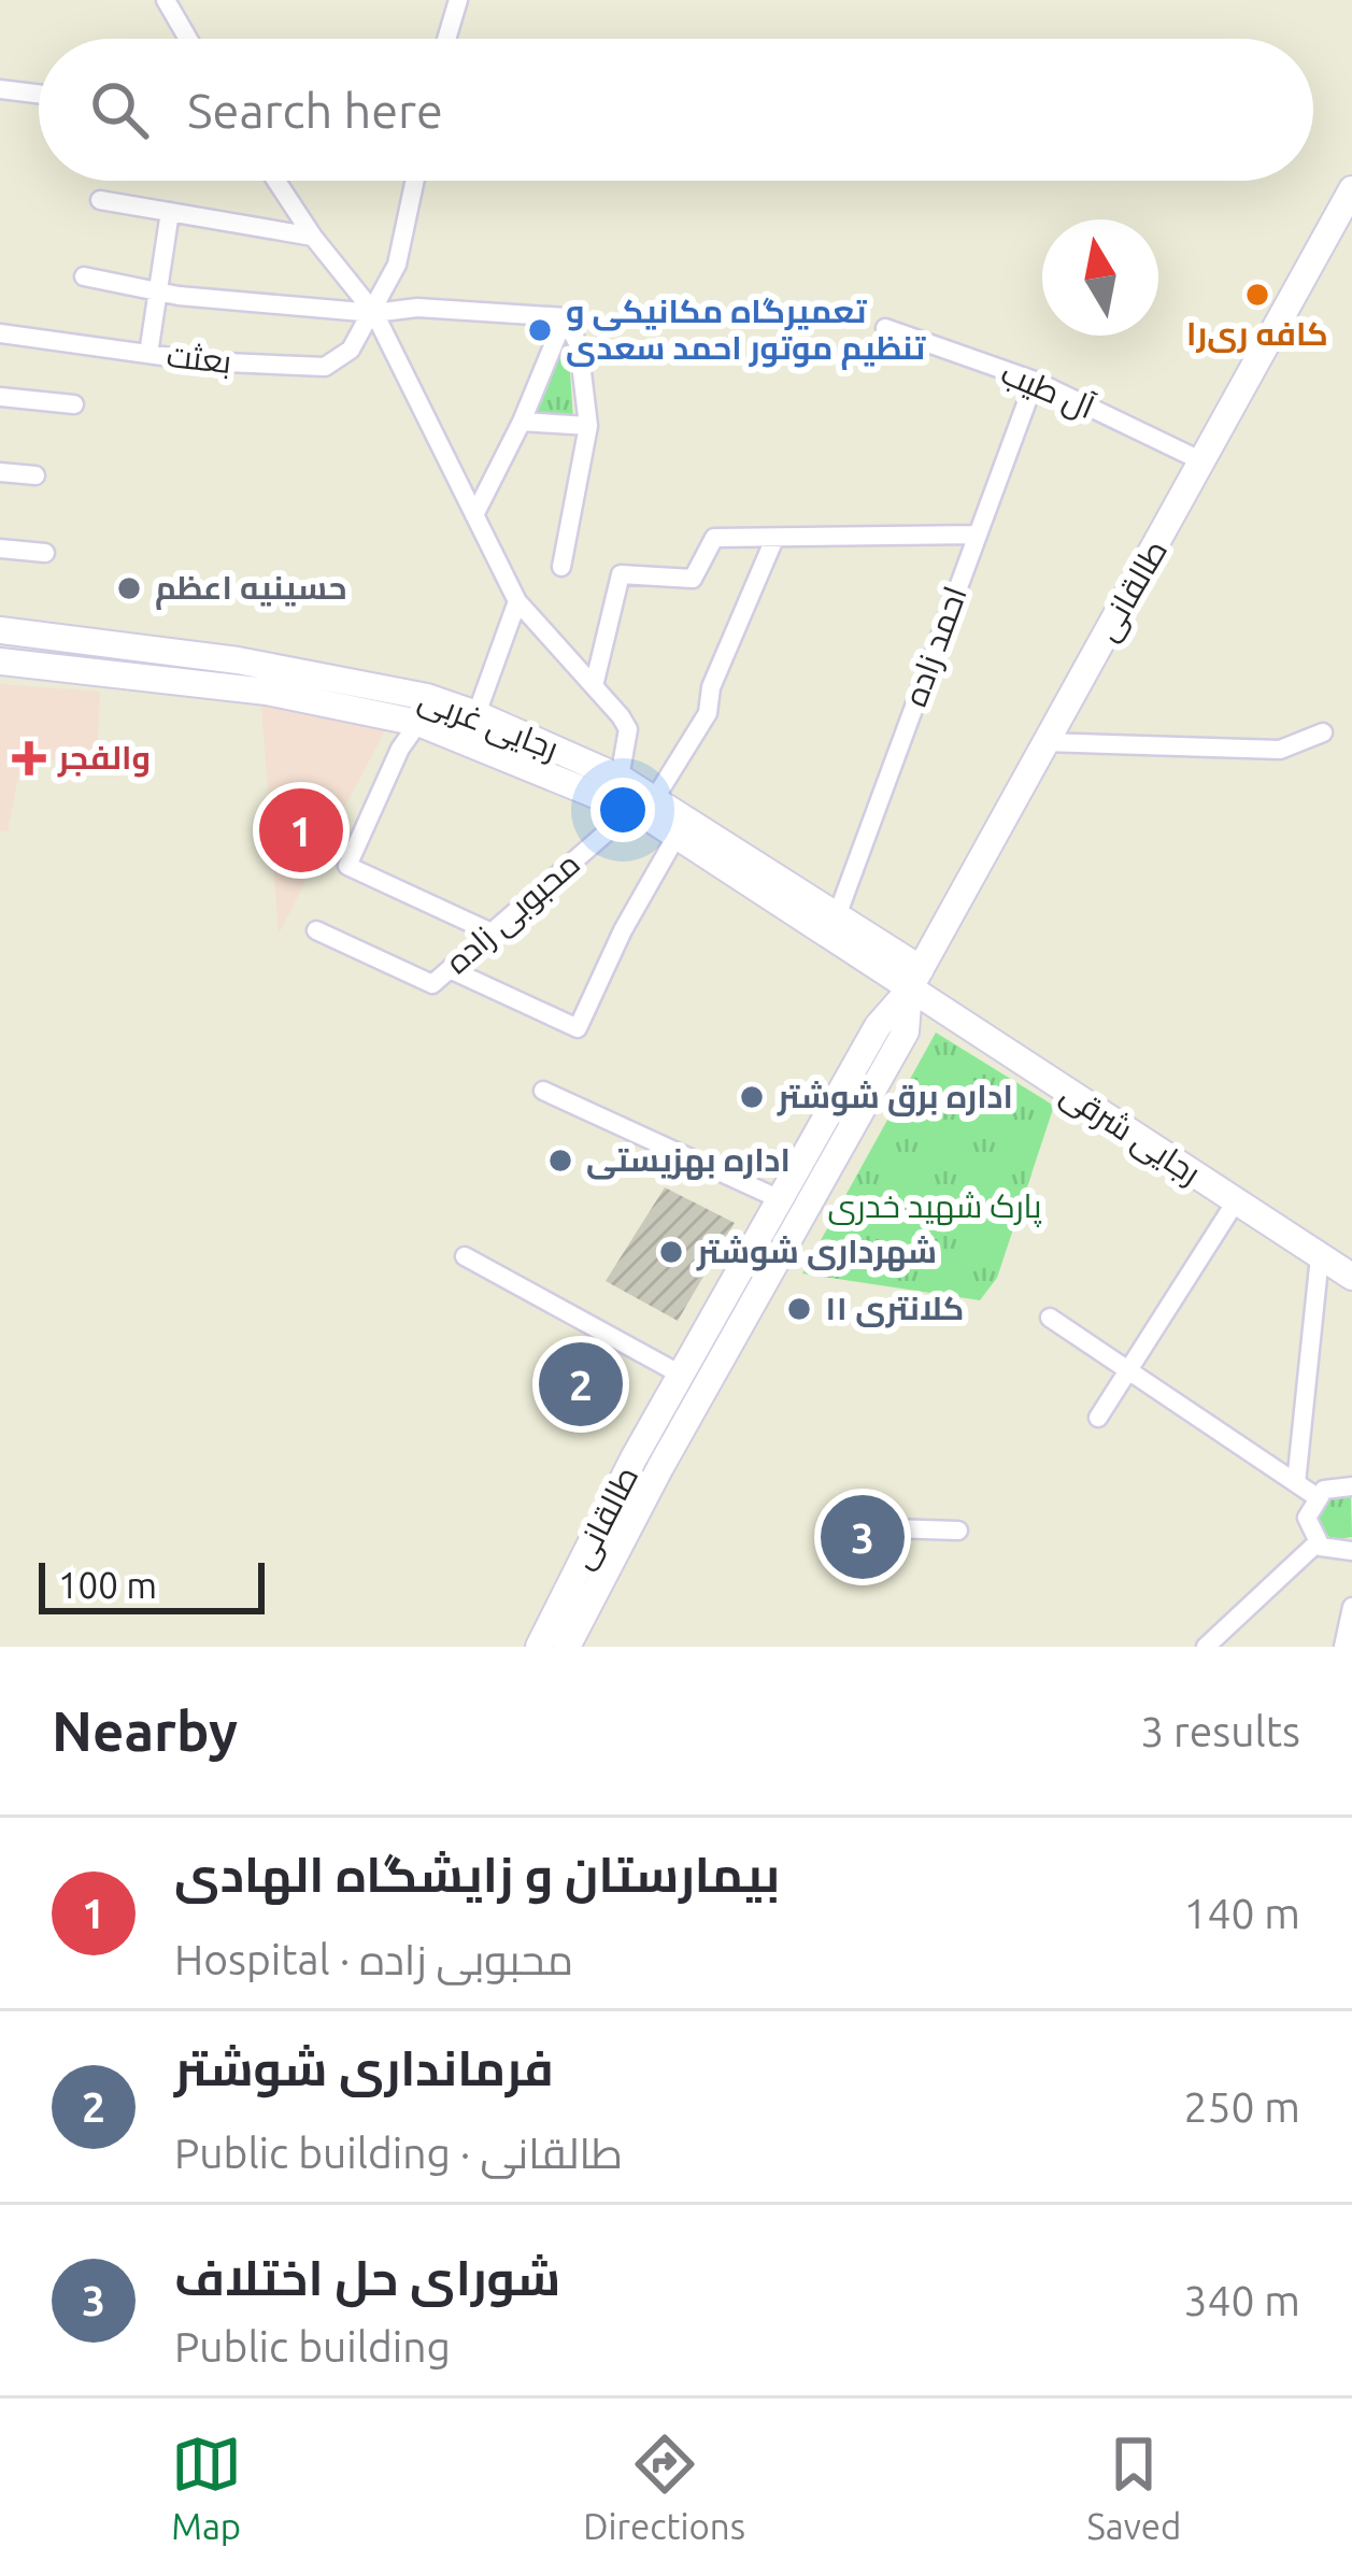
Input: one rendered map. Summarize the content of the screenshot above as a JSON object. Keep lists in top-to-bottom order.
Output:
{
  "streets": {
    "street": [
      "بعثت",
      "آل طیب",
      "طالقانی",
      "احمد زاده",
      "رجایی غربی",
      "محبوبی زاده",
      "رجایی شرقی"
    ]
  },
  "crossings": [
    ["آل طیب", "طالقانی"],
    ["آل طیب", "احمد زاده"],
    ["طالقانی", "رجایی غربی"],
    ["طالقانی", "رجایی شرقی"],
    ["احمد زاده", "رجایی غربی"],
    ["رجایی غربی", "محبوبی زاده"],
    ["رجایی غربی", "رجایی شرقی"]
  ],
  "parks": ["پارک شهید خدری"],
  "places": {
    "other": [
      "کافه‌ ری‌را",
      "تعمیرگاه مکانیکی و تنظیم موتور احمد سعدی",
      "حسینیه اعظم",
      "اداره برق شوشتر",
      "اداره بهزیستی",
      "شهرداری شوشتر",
      "کلانتری ۱۱"
    ],
    "health": ["والفجر"]
  },
  "scale_bar": "100 m",
  "north": "top",
  "page": {
    "search": "Search here",
    "pins": ["1", "2", "3"],
    "scale": "100 m",
    "heading": ["Nearby", "3 results"],
    "list": [
      {
        "mark": "1",
        "name": "بیمارستان و زایشگاه الهادی",
        "note": "Hospital · محبوبی زاده",
        "value": "140 m"
      },
      {
        "mark": "2",
        "name": "فرمانداری شوشتر",
        "note": "Public building · طالقانی",
        "value": "250 m"
      },
      {
        "mark": "3",
        "name": "شورای حل اختلاف",
        "note": "Public building",
        "value": "340 m"
      }
    ],
    "nav": ["Map", "Directions", "Saved"]
  }
}
